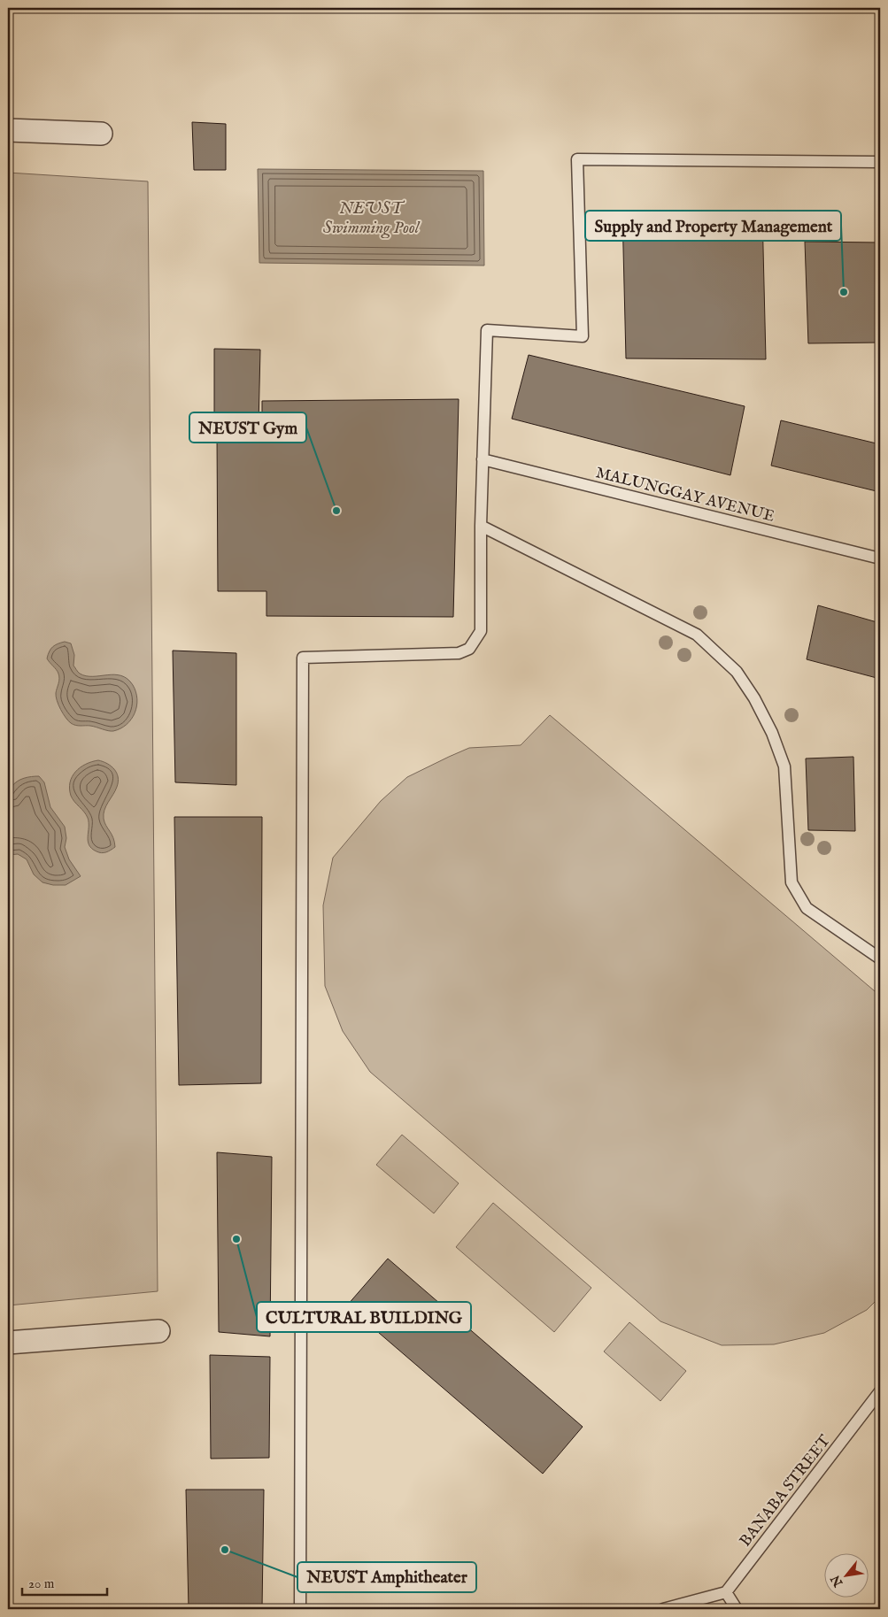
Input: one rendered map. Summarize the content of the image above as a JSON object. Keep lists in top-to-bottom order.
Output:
{
  "streets": {
    "lane": ["MALUNGGAY AVENUE", "BANABA STREET"]
  },
  "water": ["NEUST Swimming Pool"],
  "places": [
    "Supply and Property Management",
    "NEUST Gym",
    "CULTURAL BUILDING",
    "NEUST Amphitheater"
  ],
  "scale_bar": "20 m",
  "north": "bottom left"
}
